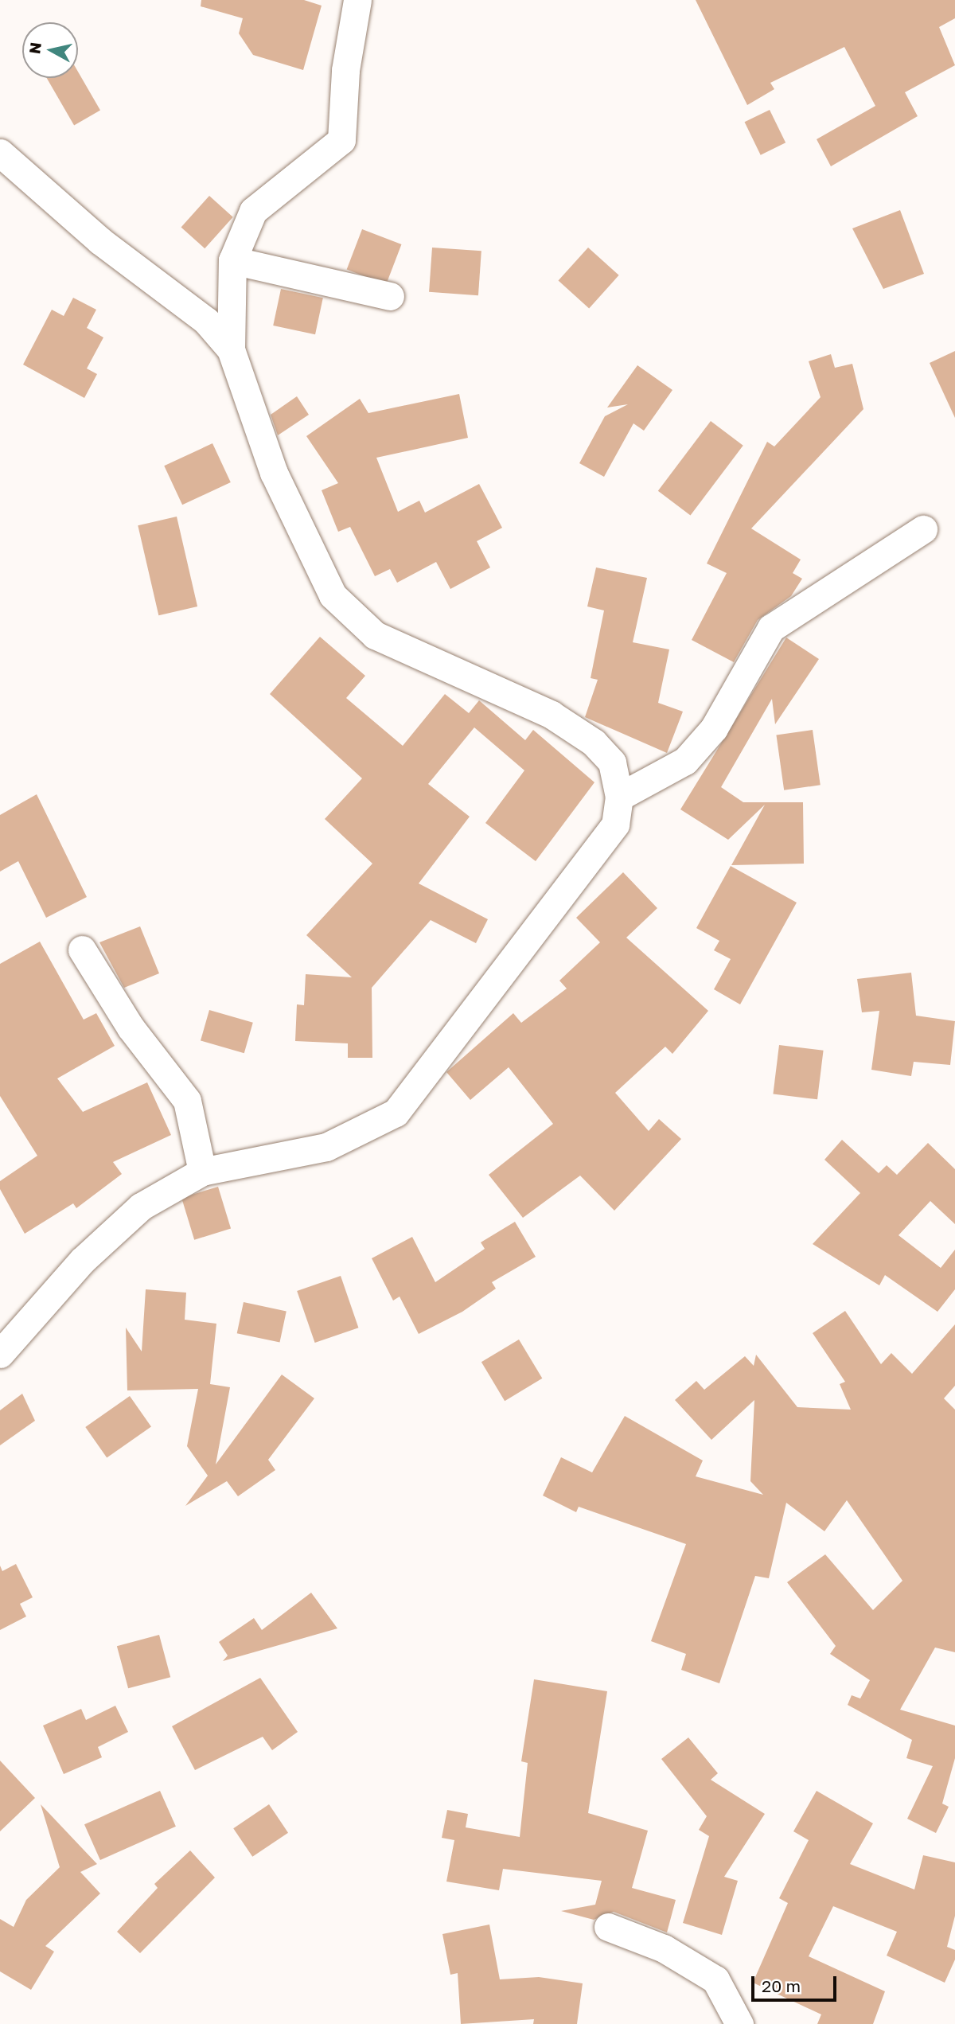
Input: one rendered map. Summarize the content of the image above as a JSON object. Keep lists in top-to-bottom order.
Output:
{
  "scale_bar": "20 m",
  "north": "left"
}
